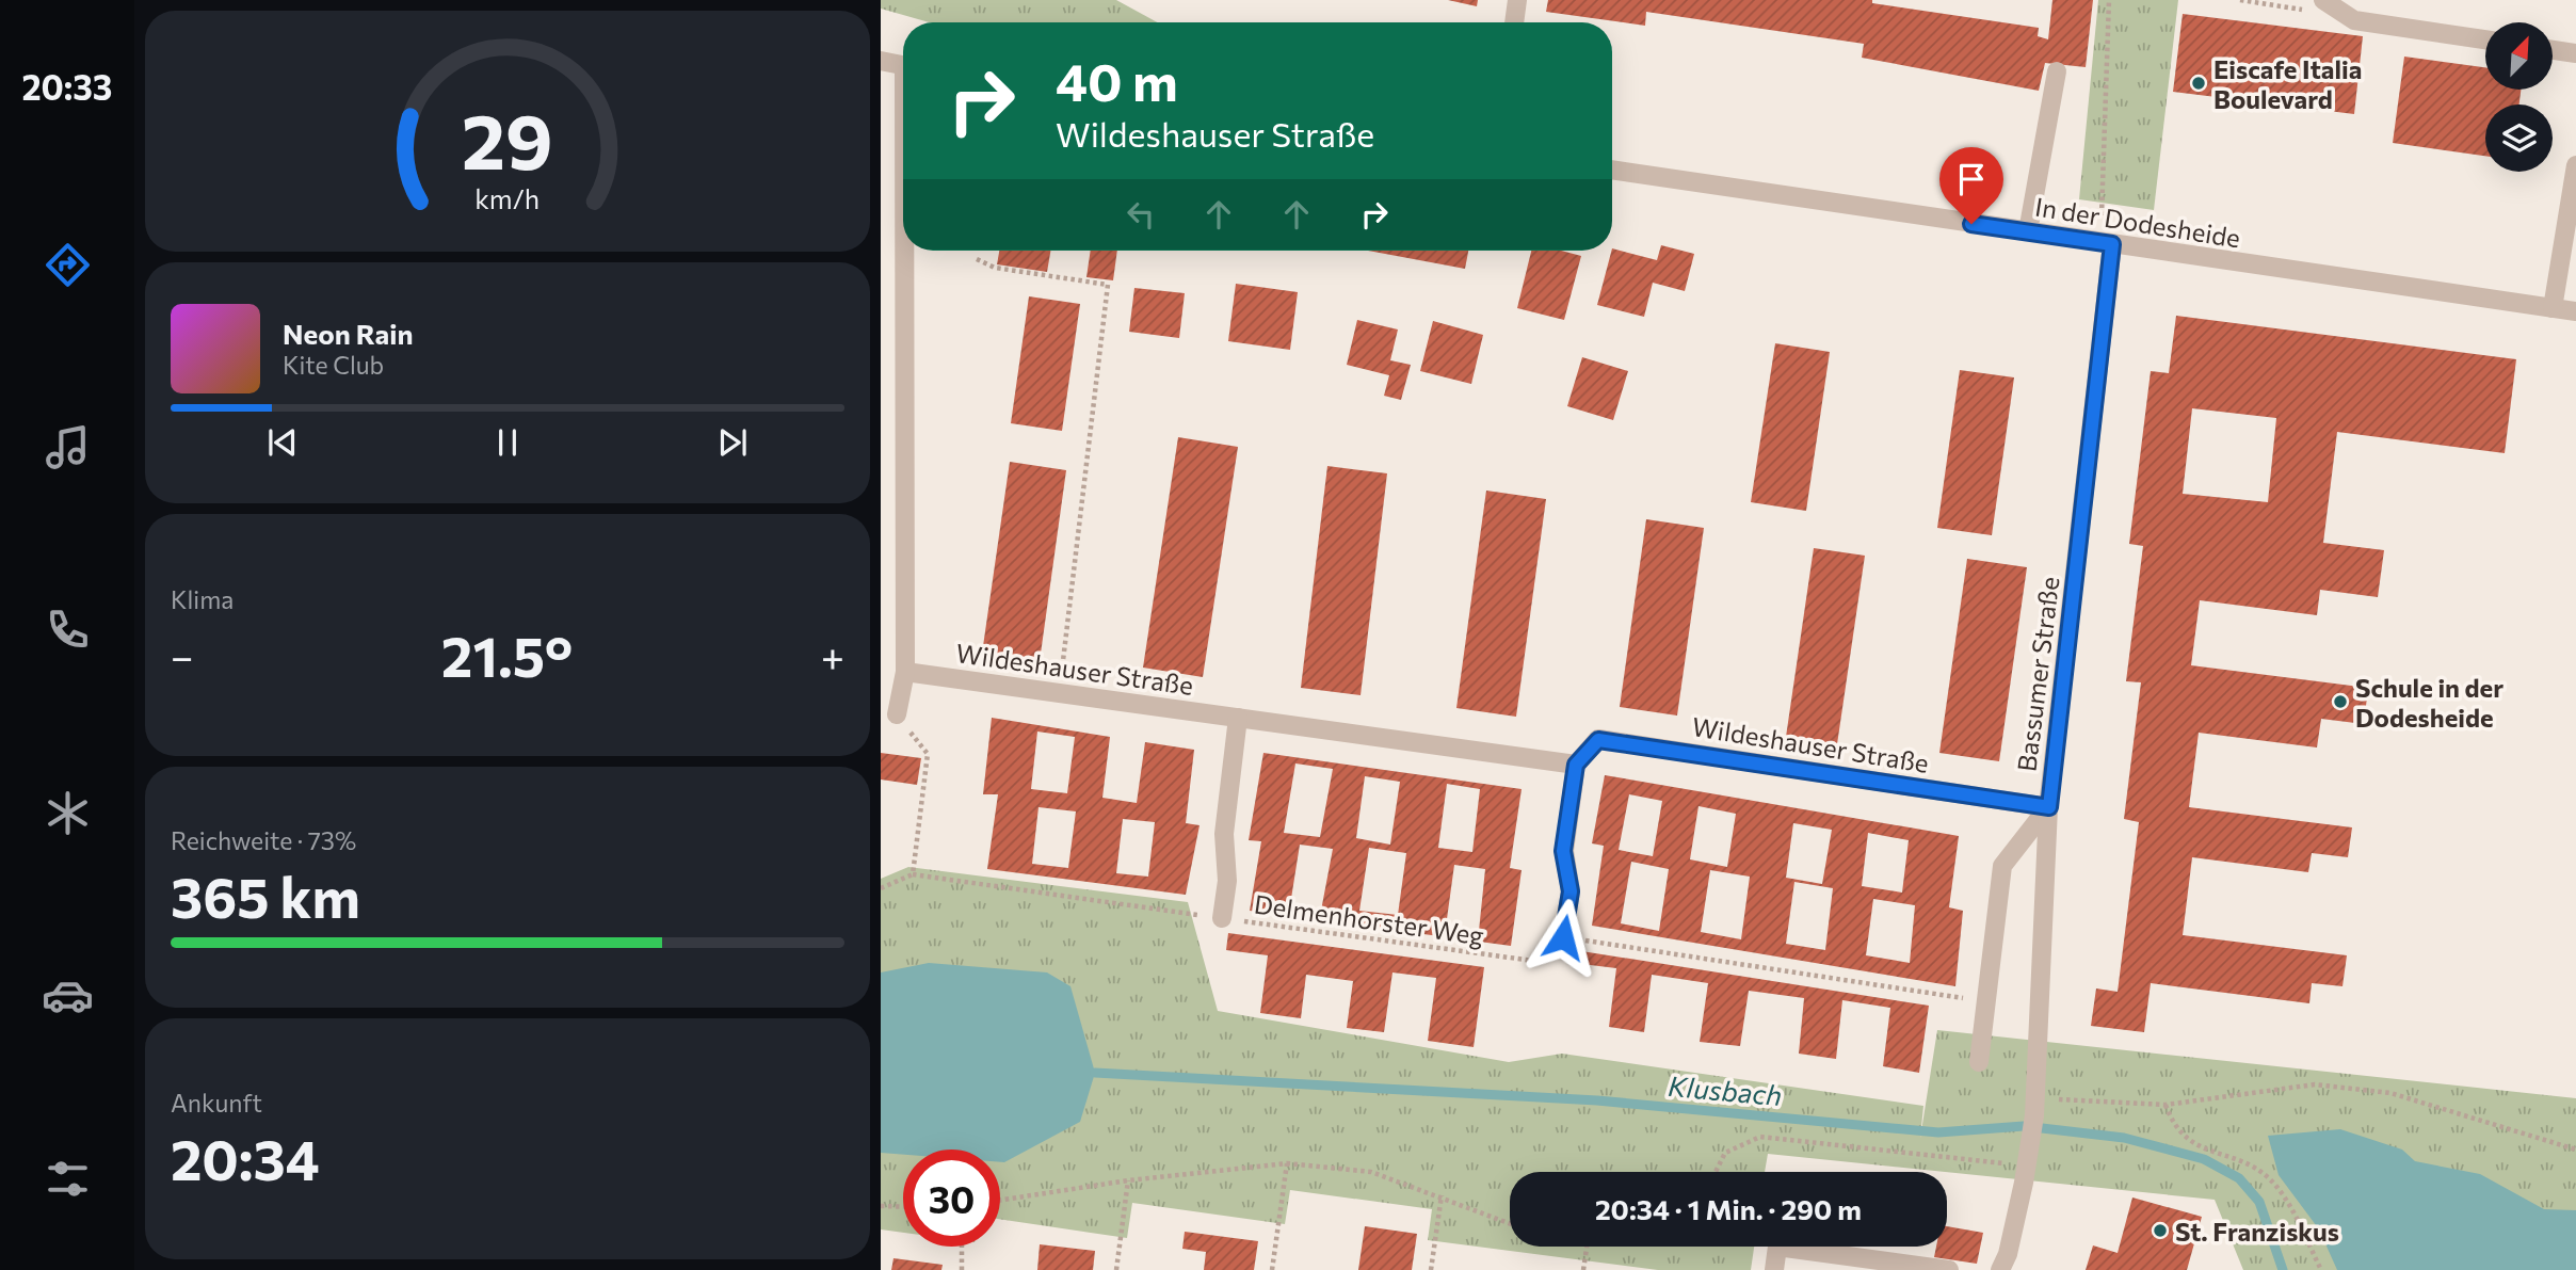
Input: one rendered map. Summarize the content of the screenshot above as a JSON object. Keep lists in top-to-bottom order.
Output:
{
  "streets": {
    "street": ["In der Dodesheide", "Wildeshauser Straße", "Bassumer Straße"],
    "path": ["Delmenhorster Weg"]
  },
  "crossings": [
    ["In der Dodesheide", "Bassumer Straße"],
    ["Wildeshauser Straße", "Bassumer Straße"]
  ],
  "water": ["Klusbach"],
  "places": ["Eiscafe Italia Boulevard", "Schule in der Dodesheide", "St. Franziskus"],
  "north": "top right",
  "page": {
    "tabs": "20:33",
    "turn": ["40 m", "Wildeshauser Straße"],
    "song": ["Neon Rain", "Kite Club"],
    "tile": [
      "Klima",
      ["Reichweite · 73%", "365 km"],
      ["Ankunft", "20:34"]
    ],
    "heat": ["−", "21.5°", "+"],
    "limit": "30",
    "trip": "20:34 · 1 Min. · 290 m",
    "gauge": ["29", "km/h"]
  }
}
